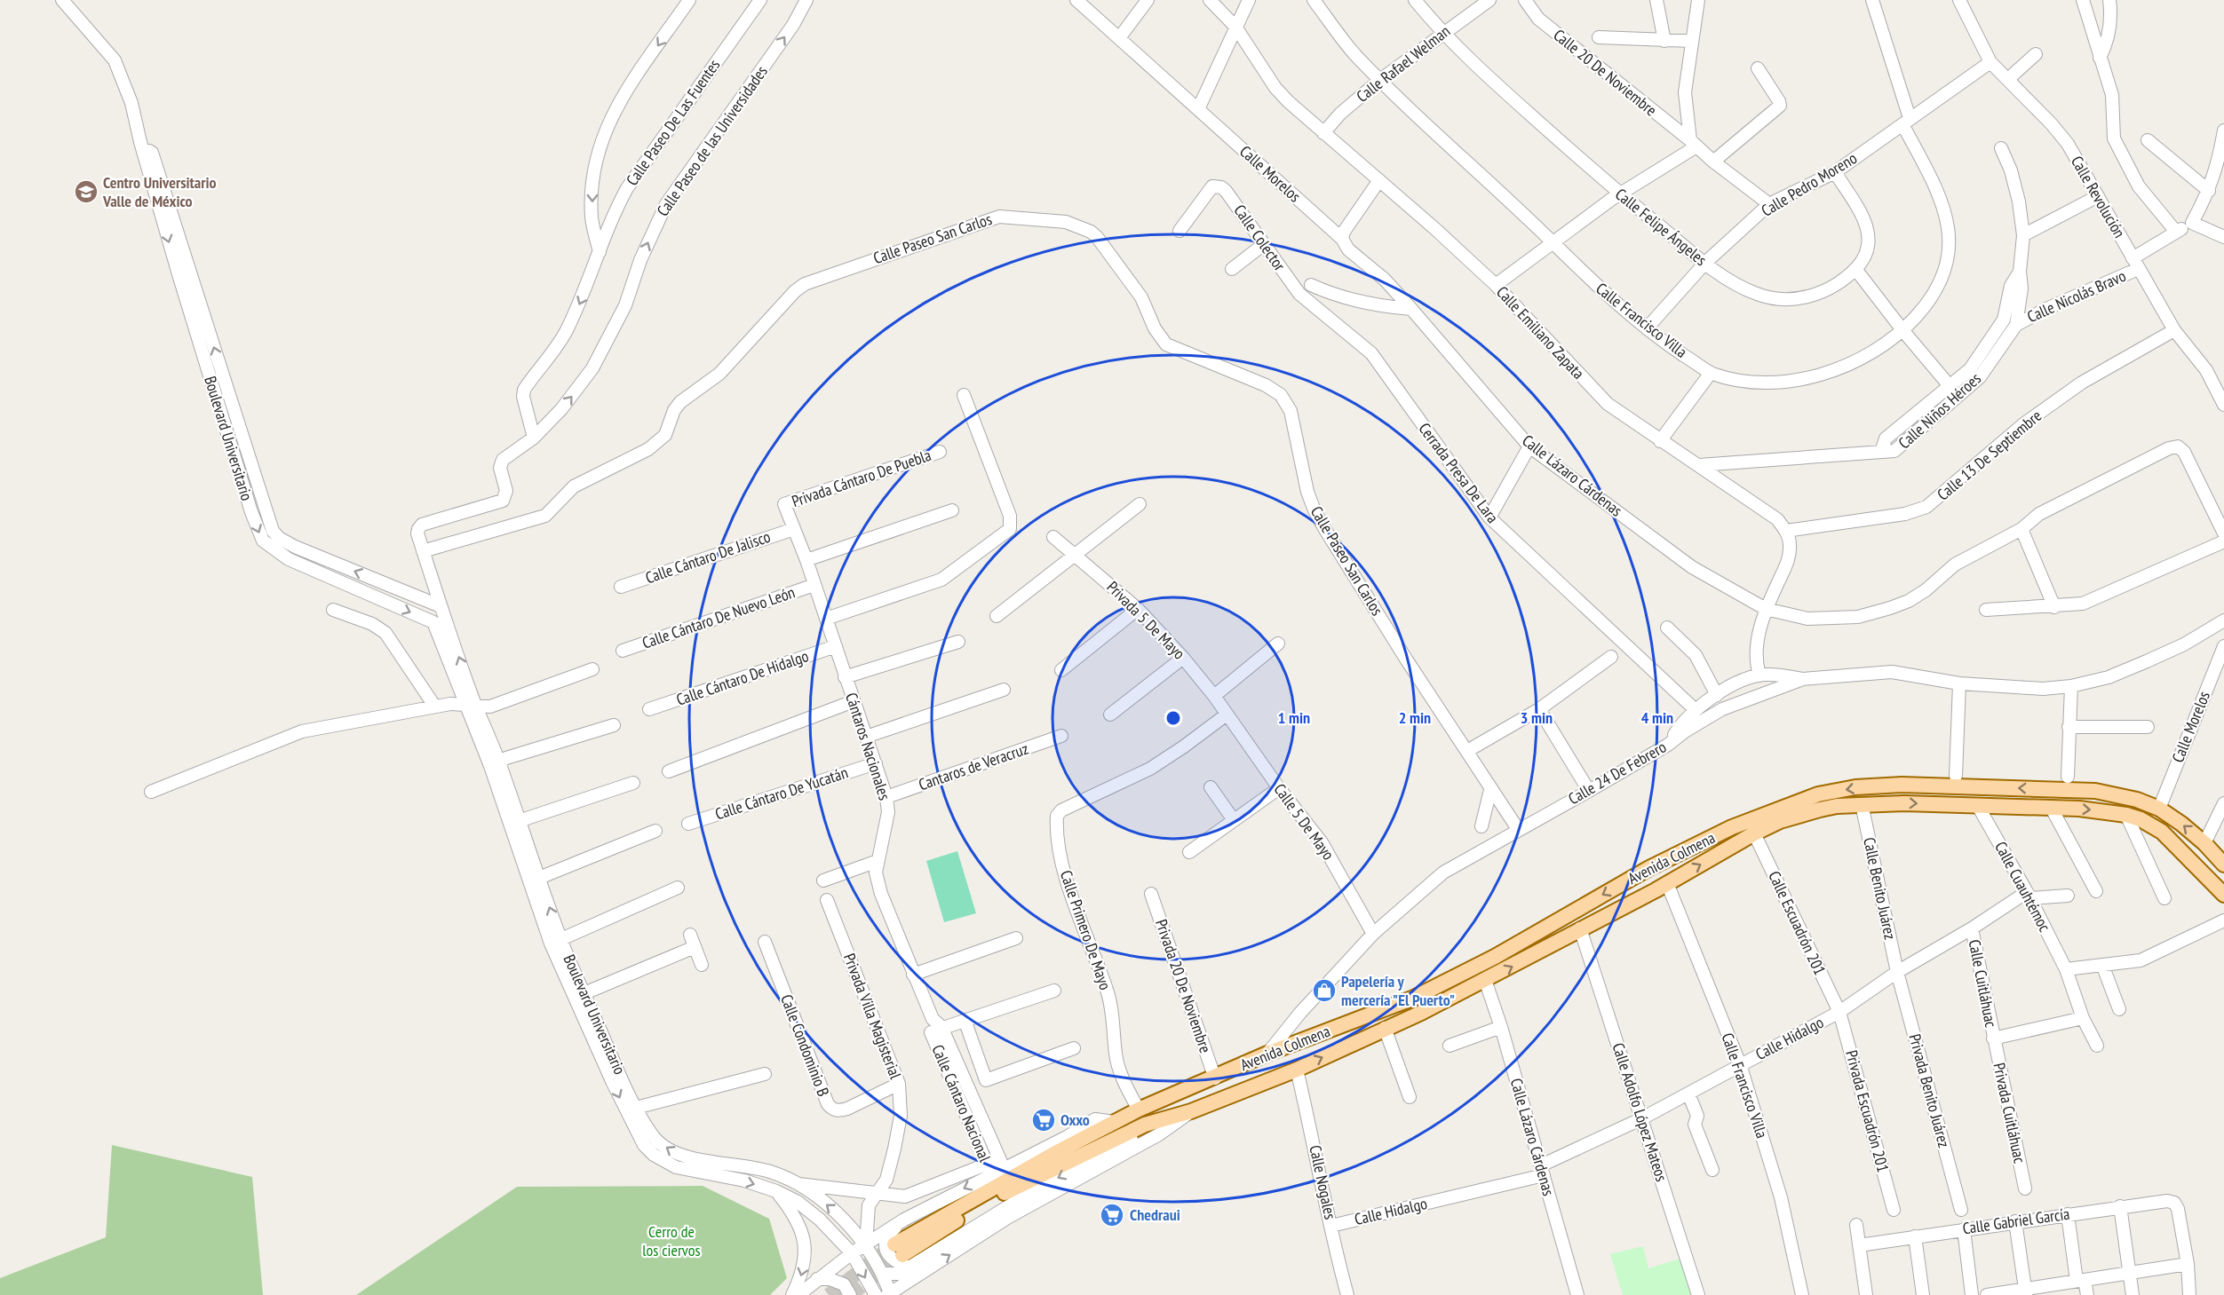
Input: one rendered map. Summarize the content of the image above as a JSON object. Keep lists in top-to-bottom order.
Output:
{
  "streets": {
    "main road": ["Avenida Colmena"],
    "street": [
      "Calle Rafael Welman",
      "Calle 20 De Noviembre",
      "Calle Paseo De Las Fuentes",
      "Calle Paseo de las Universidades",
      "Calle Morelos",
      "Calle Pedro Moreno",
      "Calle Revolución",
      "Calle Felipe Ángeles",
      "Calle Colector",
      "Calle Paseo San Carlos",
      "Calle Nicolás Bravo",
      "Calle Francisco Villa",
      "Calle Emiliano Zapata",
      "Calle Niños Héroes",
      "Boulevard Universitario",
      "Calle 13 De Septiembre",
      "Cerrada Presa De Lara",
      "Calle Lázaro Cárdenas",
      "Privada Cántaro De Puebla",
      "Calle Cántaro De Jalisco",
      "Calle Cántaro De Nuevo León",
      "Privada 5 De Mayo",
      "Calle Cántaro De Hidalgo",
      "Cántaros Nacionales",
      "Cantaros de Veracruz",
      "Calle 24 De Febrero",
      "Calle Cántaro De Yucatán",
      "Calle 5 De Mayo",
      "Calle Cuauhtémoc",
      "Calle Benito Juárez",
      "Calle Escuadrón 201",
      "Calle Primero De Mayo",
      "Calle Cuitláhuac",
      "Privada 20 De Noviembre",
      "Privada Villa Magisterial",
      "Calle Hidalgo",
      "Calle Condominio B",
      "Privada Benito Juárez",
      "Calle Cántaro Nacional",
      "Privada Escuadrón 201",
      "Calle Adolfo López Mateos",
      "Privada Cuitláhuac",
      "Calle Nogales",
      "Calle Gabriel García"
    ]
  },
  "crossings": [
    ["Calle Rafael Welman", "Calle Felipe Ángeles"],
    ["Calle Rafael Welman", "Calle Francisco Villa"],
    ["Calle Rafael Welman", "Calle Emiliano Zapata"],
    ["Calle 20 De Noviembre", "Calle Pedro Moreno"],
    ["Calle Paseo De Las Fuentes", "Calle Paseo de las Universidades"],
    ["Calle Paseo de las Universidades", "Calle Paseo San Carlos"],
    ["Calle Morelos", "Calle Lázaro Cárdenas"],
    ["Calle Morelos", "Avenida Colmena"],
    ["Calle Pedro Moreno", "Calle Revolución"],
    ["Calle Pedro Moreno", "Calle Felipe Ángeles"],
    ["Calle Pedro Moreno", "Calle Francisco Villa"],
    ["Calle Revolución", "Calle Nicolás Bravo"],
    ["Calle Revolución", "Calle 13 De Septiembre"],
    ["Calle Colector", "Cerrada Presa De Lara"],
    ["Calle Paseo San Carlos", "Calle 24 De Febrero"],
    ["Calle Nicolás Bravo", "Calle Niños Héroes"],
    ["Calle Francisco Villa", "Avenida Colmena"],
    ["Calle Francisco Villa", "Calle Hidalgo"],
    ["Calle Emiliano Zapata", "Calle Niños Héroes"],
    ["Calle Emiliano Zapata", "Calle 13 De Septiembre"],
    ["Boulevard Universitario", "Privada Villa Magisterial"],
    ["Calle Lázaro Cárdenas", "Avenida Colmena"],
    ["Calle Lázaro Cárdenas", "Calle Hidalgo"],
    ["Privada Cántaro De Puebla", "Cántaros Nacionales"],
    ["Calle Cántaro De Jalisco", "Cántaros Nacionales"],
    ["Calle Cántaro De Nuevo León", "Cántaros Nacionales"],
    ["Privada 5 De Mayo", "Calle 5 De Mayo"],
    ["Privada 5 De Mayo", "Calle Primero De Mayo"],
    ["Calle Cántaro De Hidalgo", "Cántaros Nacionales"],
    ["Cántaros Nacionales", "Cantaros de Veracruz"],
    ["Cántaros Nacionales", "Calle Cántaro De Yucatán"],
    ["Cántaros Nacionales", "Calle Cántaro Nacional"],
    ["Calle 24 De Febrero", "Calle 5 De Mayo"],
    ["Calle 24 De Febrero", "Avenida Colmena"],
    ["Calle 5 De Mayo", "Calle Primero De Mayo"],
    ["Avenida Colmena", "Calle Cuauhtémoc"],
    ["Avenida Colmena", "Calle Benito Juárez"],
    ["Avenida Colmena", "Calle Escuadrón 201"],
    ["Avenida Colmena", "Calle Primero De Mayo"],
    ["Avenida Colmena", "Privada 20 De Noviembre"],
    ["Avenida Colmena", "Calle Adolfo López Mateos"],
    ["Avenida Colmena", "Calle Nogales"],
    ["Calle Cuauhtémoc", "Calle Hidalgo"],
    ["Calle Benito Juárez", "Calle Hidalgo"],
    ["Calle Benito Juárez", "Privada Benito Juárez"],
    ["Calle Escuadrón 201", "Calle Hidalgo"],
    ["Calle Escuadrón 201", "Privada Escuadrón 201"],
    ["Calle Cuitláhuac", "Calle Hidalgo"],
    ["Calle Cuitláhuac", "Privada Cuitláhuac"],
    ["Privada Villa Magisterial", "Calle Condominio B"],
    ["Calle Hidalgo", "Privada Benito Juárez"],
    ["Calle Hidalgo", "Privada Escuadrón 201"],
    ["Calle Hidalgo", "Calle Adolfo López Mateos"],
    ["Calle Hidalgo", "Calle Nogales"]
  ],
  "one_way": ["Calle Paseo De Las Fuentes"],
  "parks": ["Cerro de los ciervos"],
  "places": {
    "school or university": ["Centro Universitario Valle de México"],
    "shop": ["Papelería y mercería \"El Puerto\""],
    "supermarket": ["Oxxo", "Chedraui"]
  },
  "rings": [
    "1 min",
    "2 min",
    "3 min",
    "4 min"
  ]
}
